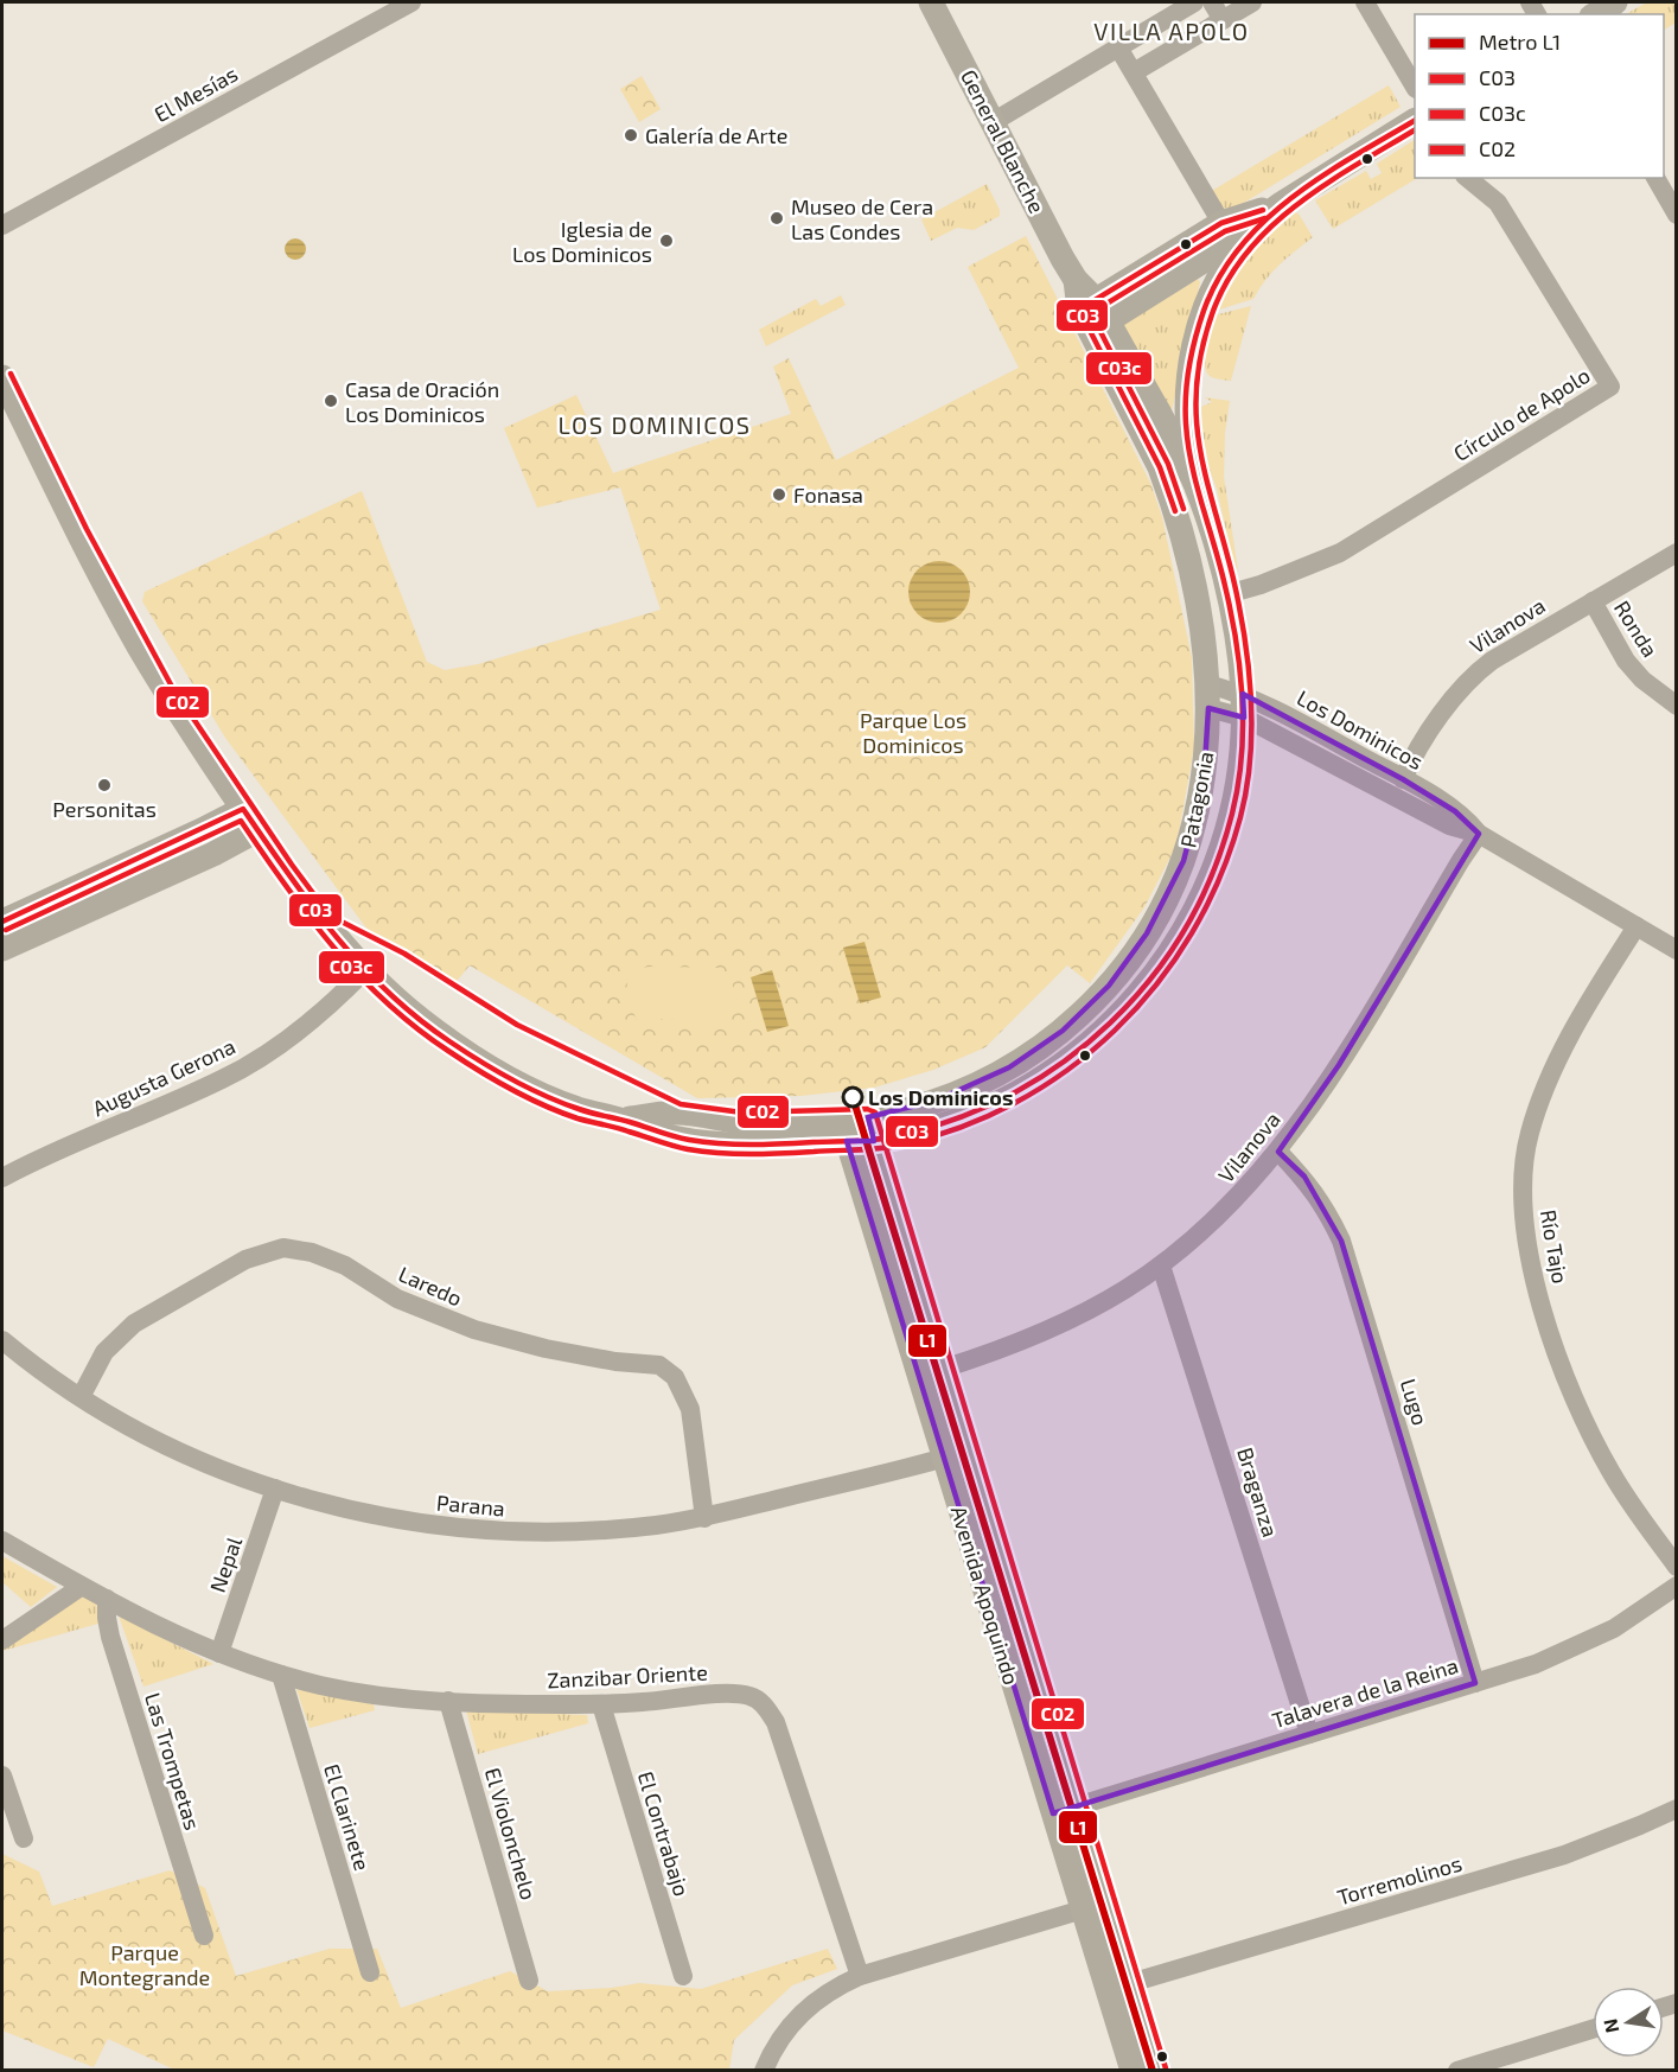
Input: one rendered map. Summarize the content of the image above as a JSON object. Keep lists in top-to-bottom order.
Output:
{
  "streets": {
    "main road": ["General Blanche", "Patagonia", "Avenida Apoquindo"],
    "street": [
      "El Mesías",
      "Círculo de Apolo",
      "Vilanova",
      "Ronda",
      "Los Dominicos",
      "Augusta Gerona",
      "Río Tajo",
      "Laredo",
      "Lugo",
      "Braganza",
      "Parana",
      "Nepal",
      "Zanzibar Oriente",
      "Talavera de la Reina",
      "Las Trompetas",
      "El Clarinete",
      "El Violonchelo",
      "El Contrabajo",
      "Torremolinos"
    ]
  },
  "crossings": [
    ["General Blanche", "Patagonia"],
    ["Círculo de Apolo", "Patagonia"],
    ["Vilanova", "Ronda"],
    ["Vilanova", "Los Dominicos"],
    ["Vilanova", "Lugo"],
    ["Vilanova", "Braganza"],
    ["Vilanova", "Avenida Apoquindo"],
    ["Los Dominicos", "Patagonia"],
    ["Los Dominicos", "Río Tajo"],
    ["Patagonia", "Augusta Gerona"],
    ["Patagonia", "Avenida Apoquindo"],
    ["Laredo", "Parana"],
    ["Lugo", "Talavera de la Reina"],
    ["Braganza", "Talavera de la Reina"],
    ["Parana", "Nepal"],
    ["Parana", "Avenida Apoquindo"],
    ["Nepal", "Zanzibar Oriente"],
    ["Avenida Apoquindo", "Talavera de la Reina"],
    ["Avenida Apoquindo", "Torremolinos"],
    ["Zanzibar Oriente", "Las Trompetas"],
    ["Zanzibar Oriente", "El Clarinete"],
    ["Zanzibar Oriente", "El Violonchelo"],
    ["Zanzibar Oriente", "El Contrabajo"]
  ],
  "districts": ["VILLA APOLO", "LOS DOMINICOS"],
  "parks": ["Parque Los Dominicos", "Parque Montegrande"],
  "places": [
    "Galería de Arte",
    "Museo de Cera Las Condes",
    "Iglesia de Los Dominicos",
    "Casa de Oración Los Dominicos",
    "Fonasa",
    "Personitas",
    "Los Dominicos"
  ],
  "lines": [
    "transit line C03",
    "transit line C03c",
    "transit line C02",
    "metro line L1"
  ],
  "legend": [
    "Metro L1",
    "C03",
    "C03c",
    "C02"
  ],
  "north": "left"
}
